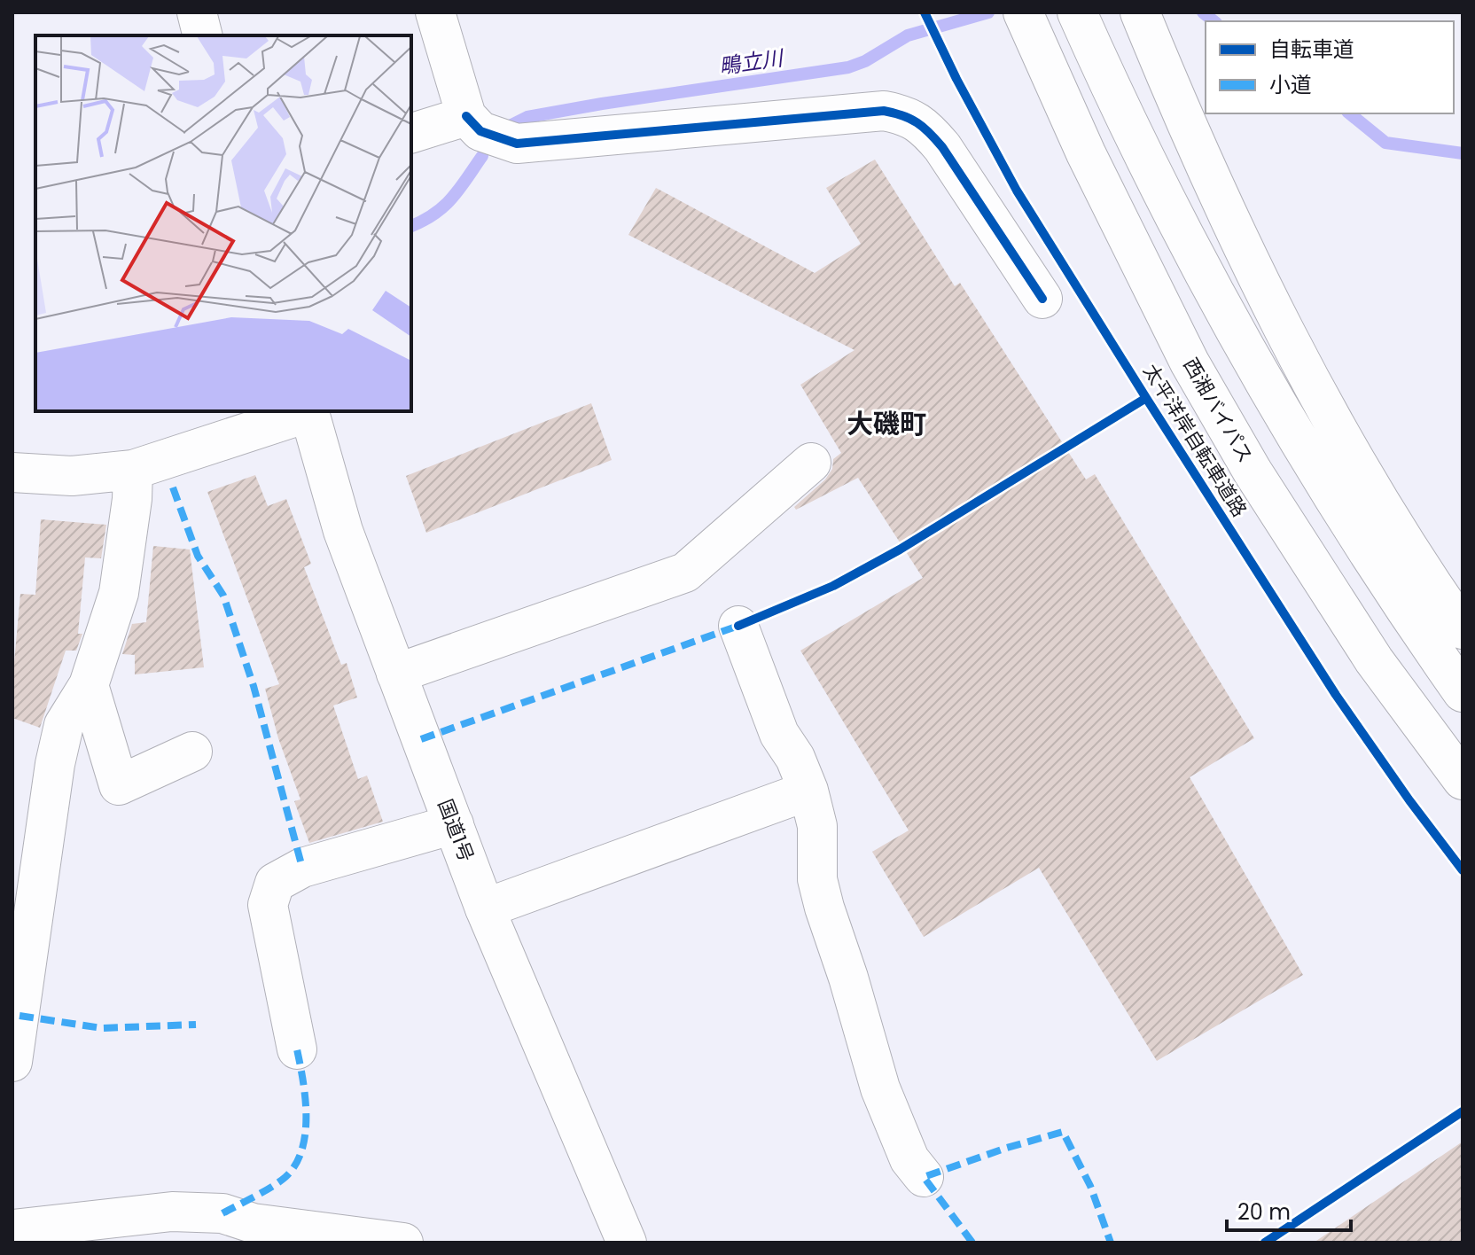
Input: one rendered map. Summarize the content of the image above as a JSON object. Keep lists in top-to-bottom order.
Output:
{
  "streets": {
    "main road": ["西湘バイパス", "国道1号"],
    "cycle path": ["太平洋岸自転車道路"]
  },
  "districts": ["大磯町"],
  "water": ["鴫立川"],
  "legend": ["自転車道", "小道"],
  "scale_bar": "20 m"
}
